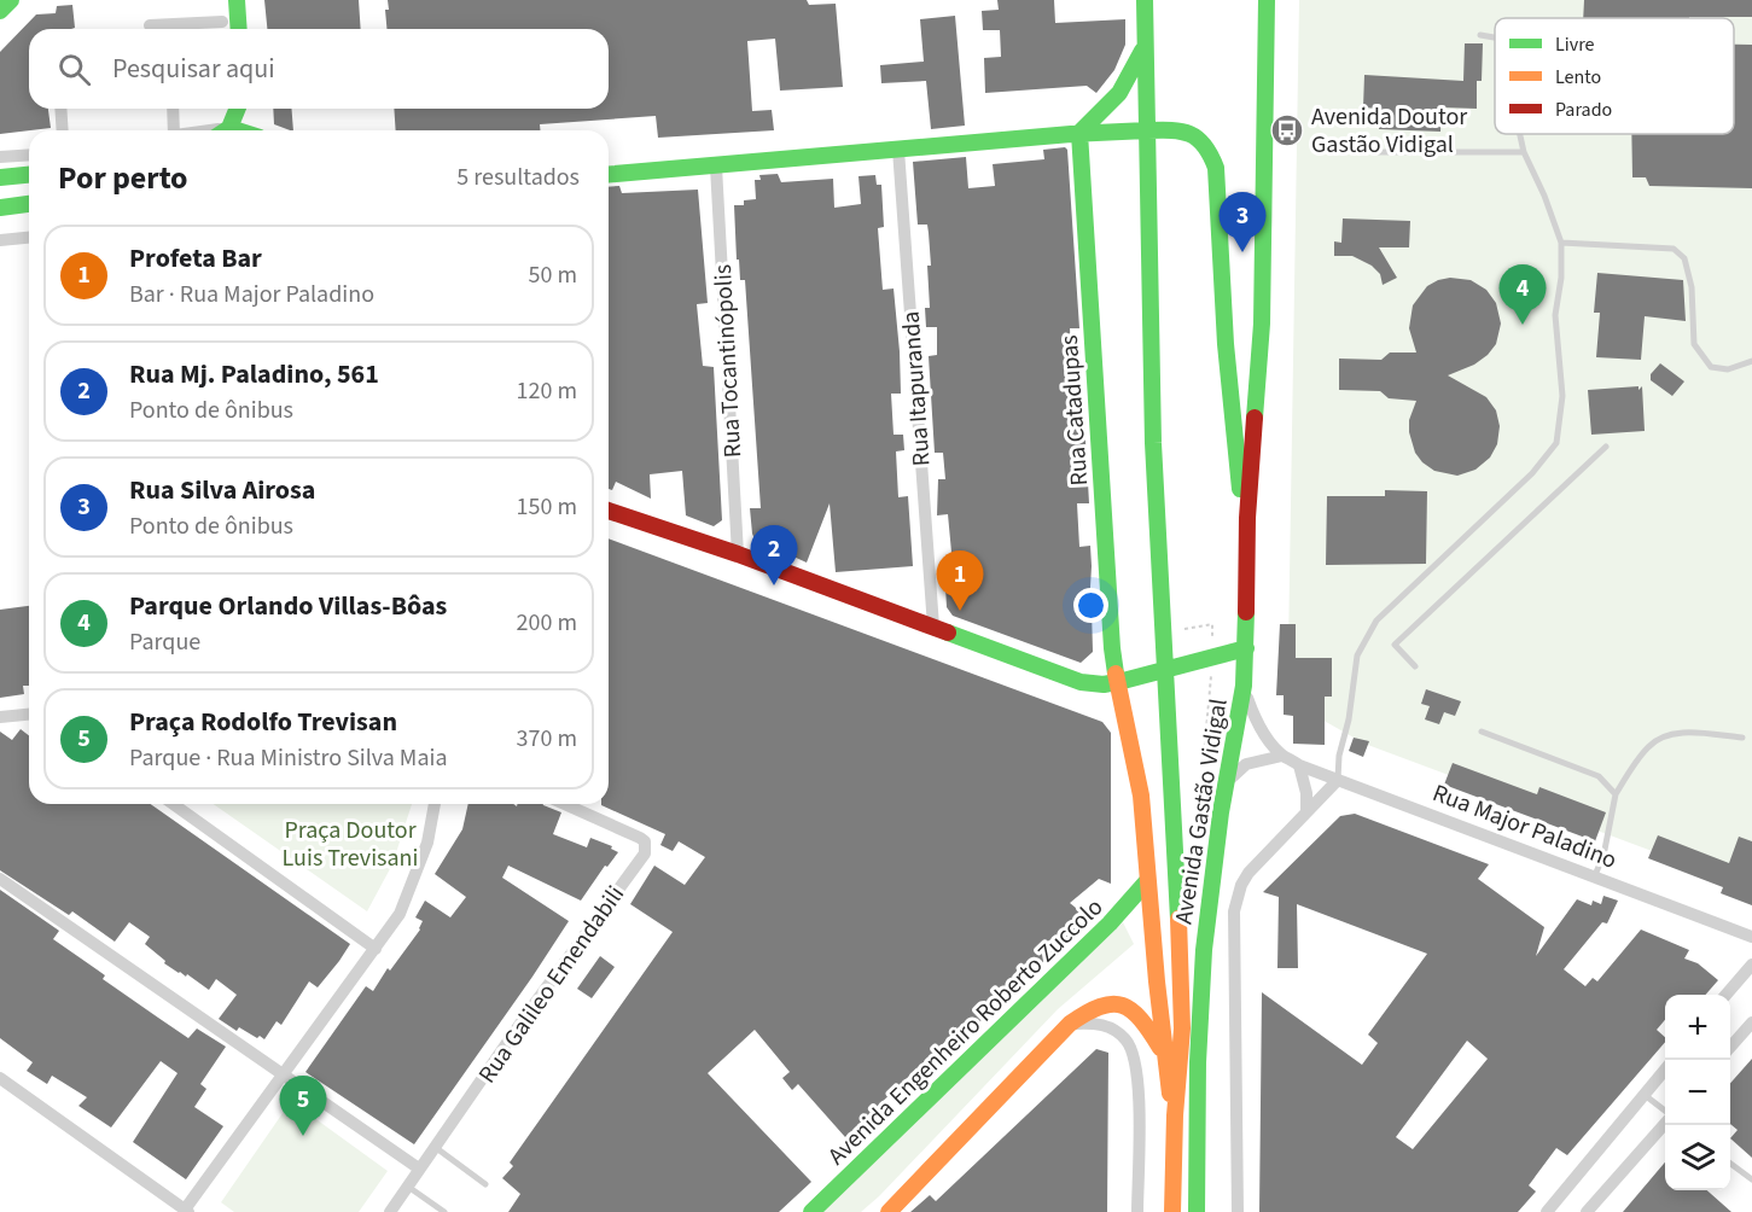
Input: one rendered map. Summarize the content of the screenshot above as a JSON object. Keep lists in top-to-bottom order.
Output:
{
  "streets": {
    "main road": ["Rua Catadupas", "Avenida Gastão Vidigal", "Avenida Engenheiro Roberto Zuccolo"],
    "street": [
      "Rua Tocantinópolis",
      "Rua Itapuranda",
      "Rua Major Paladino",
      "Rua Galileo Emendabili"
    ]
  },
  "crossings": [
    ["Rua Catadupas", "Avenida Gastão Vidigal"],
    ["Avenida Gastão Vidigal", "Rua Major Paladino"],
    ["Avenida Gastão Vidigal", "Avenida Engenheiro Roberto Zuccolo"]
  ],
  "parks": ["Praça Doutor Luis Trevisani"],
  "places": {
    "bus stop": ["Avenida Doutor Gastão Vidigal"]
  },
  "legend": ["Livre", "Lento", "Parado"],
  "page": {
    "search": "Pesquisar aqui",
    "heading": ["Por perto", "5 resultados"],
    "pins": [
      "3",
      "4",
      "2",
      "1",
      "5"
    ],
    "list": [
      {
        "mark": "1",
        "name": "Profeta Bar",
        "note": "Bar · Rua Major Paladino",
        "value": "50 m"
      },
      {
        "mark": "2",
        "name": "Rua Mj. Paladino, 561",
        "note": "Ponto de ônibus",
        "value": "120 m"
      },
      {
        "mark": "3",
        "name": "Rua Silva Airosa",
        "note": "Ponto de ônibus",
        "value": "150 m"
      },
      {
        "mark": "4",
        "name": "Parque Orlando Villas-Bôas",
        "note": "Parque",
        "value": "200 m"
      },
      {
        "mark": "5",
        "name": "Praça Rodolfo Trevisan",
        "note": "Parque · Rua Ministro Silva Maia",
        "value": "370 m"
      }
    ],
    "map_buttons": ["+", "−"]
  }
}
